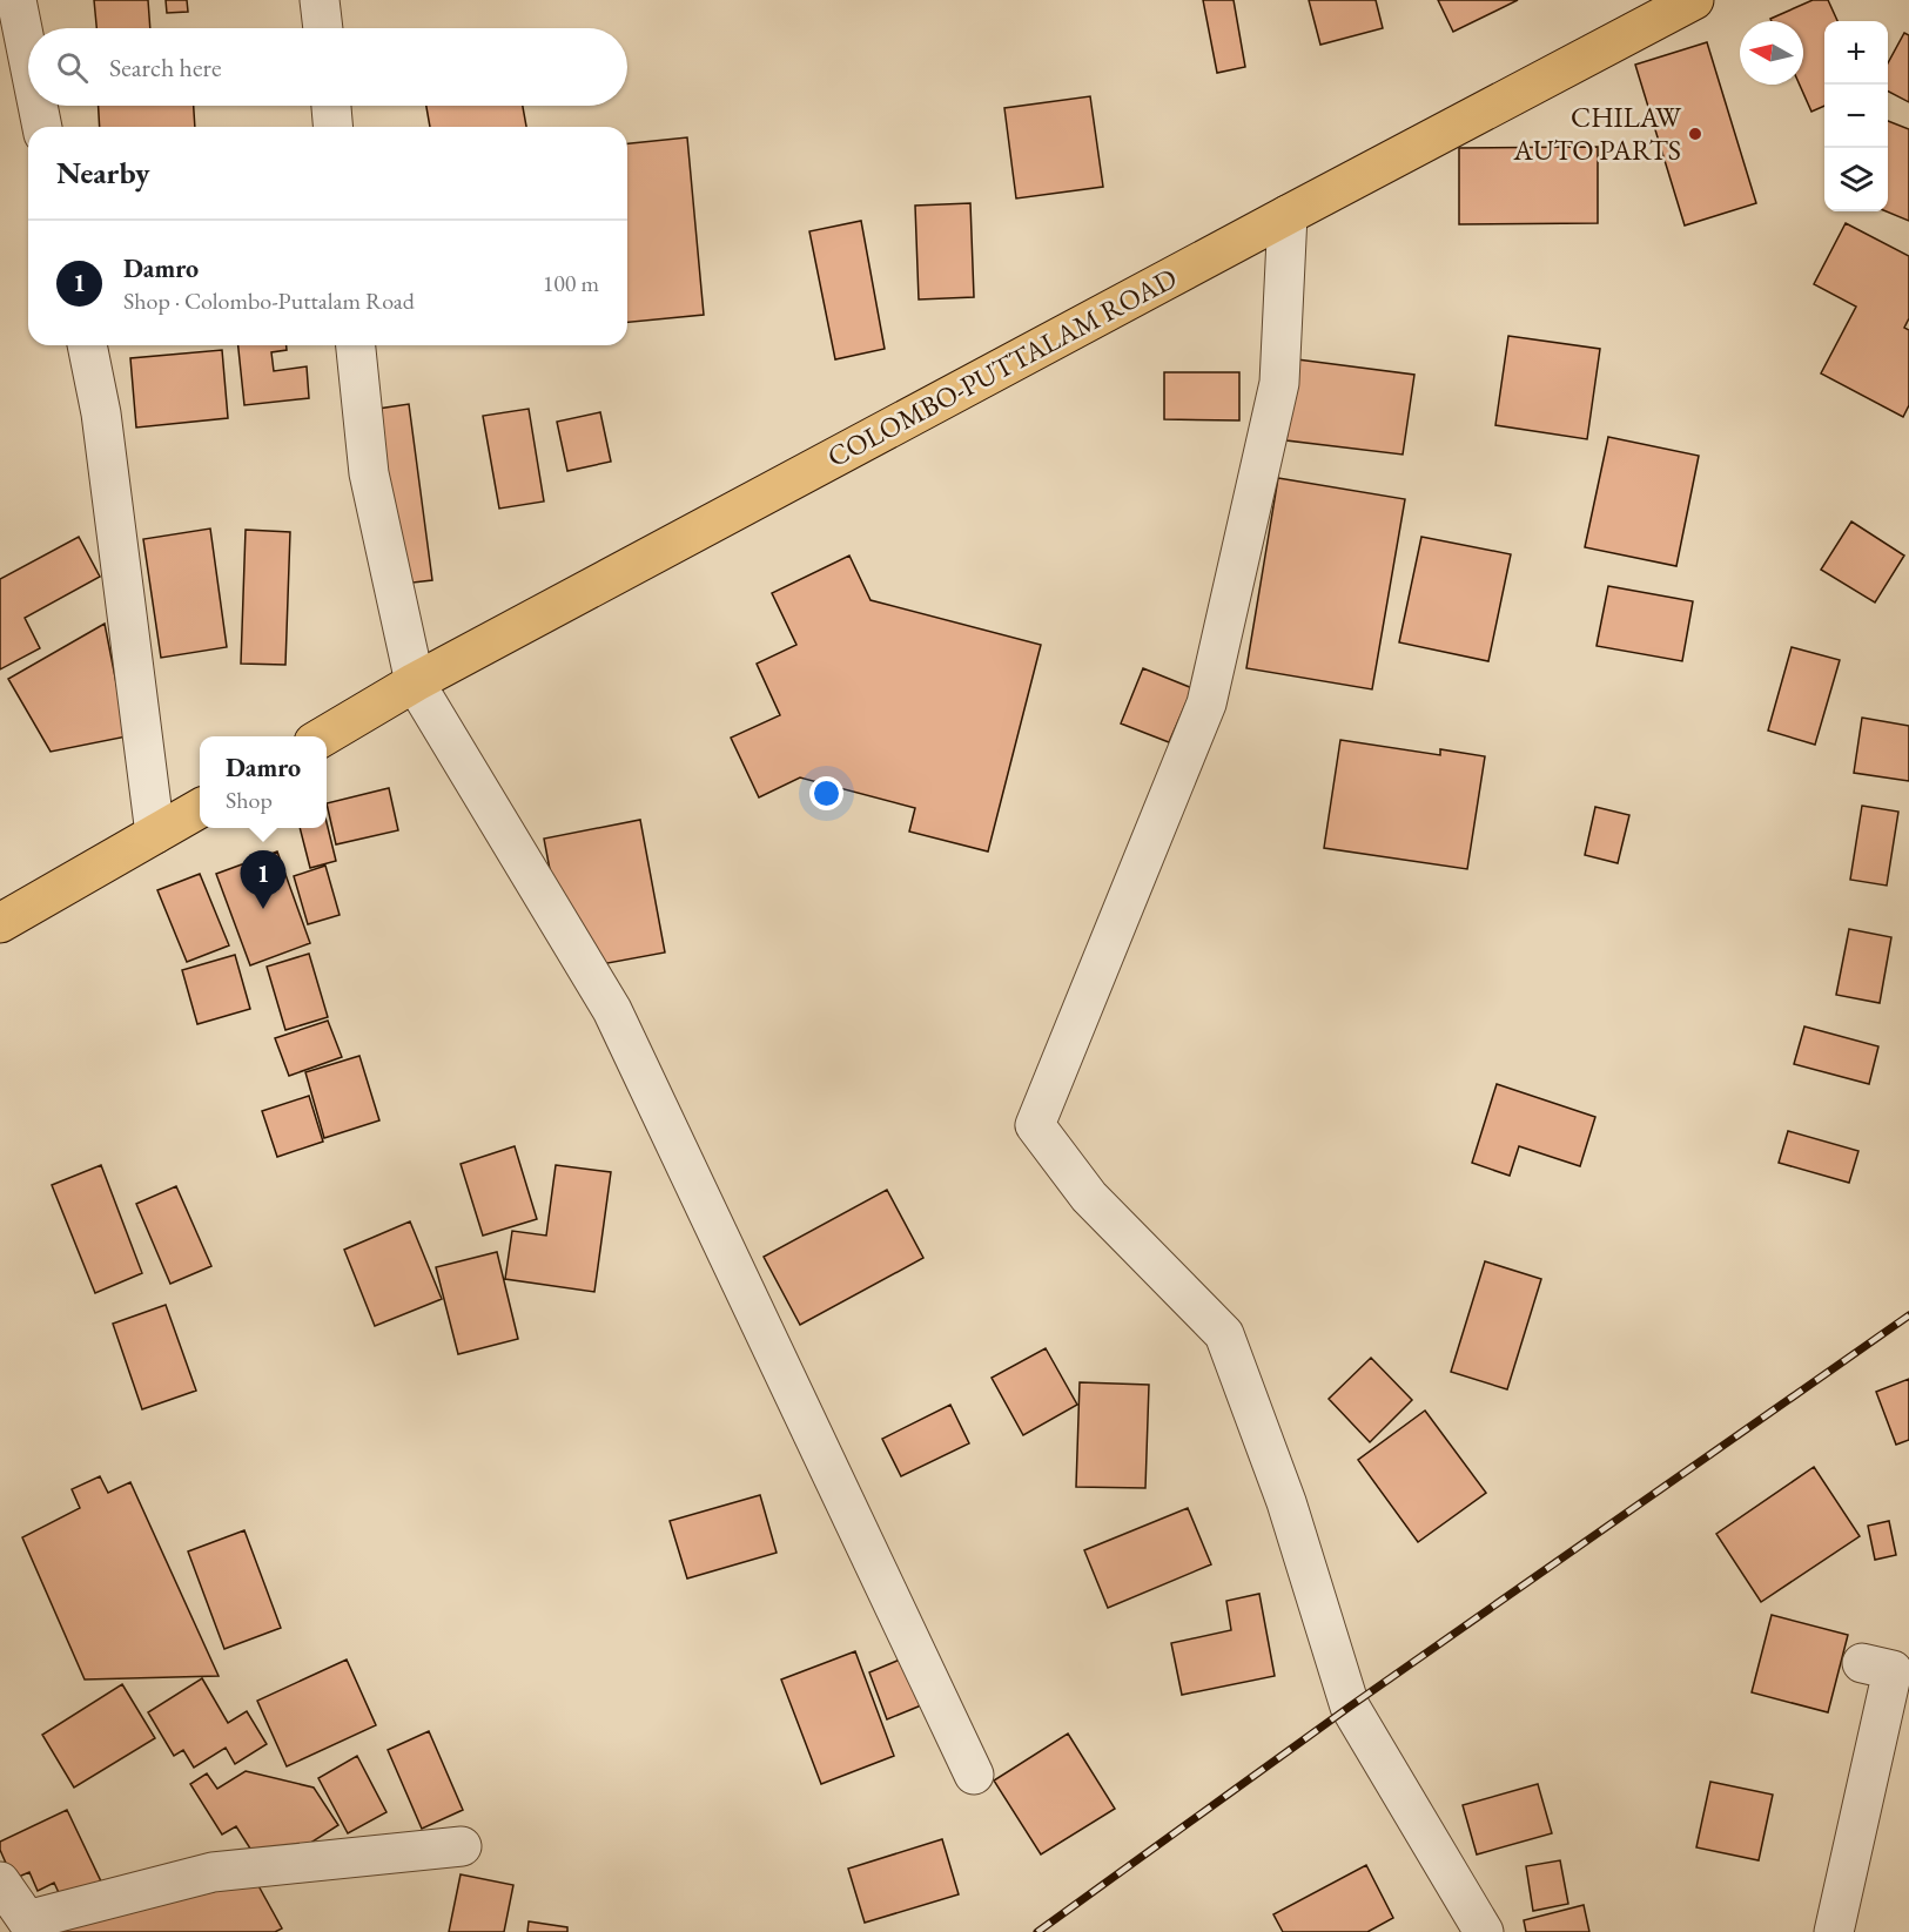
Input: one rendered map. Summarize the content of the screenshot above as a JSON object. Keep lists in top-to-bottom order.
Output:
{
  "streets": {
    "highway": ["COLOMBO-PUTTALAM ROAD"]
  },
  "places": ["CHILAW AUTO PARTS"],
  "north": "left",
  "page": {
    "map_buttons": ["+", "−"],
    "search": "Search here",
    "heading": "Nearby",
    "list": [
      {
        "mark": "1",
        "name": "Damro",
        "note": "Shop · Colombo-Puttalam Road",
        "value": "100 m"
      }
    ],
    "popup": ["Damro", "Shop"],
    "pins": "1"
  }
}
